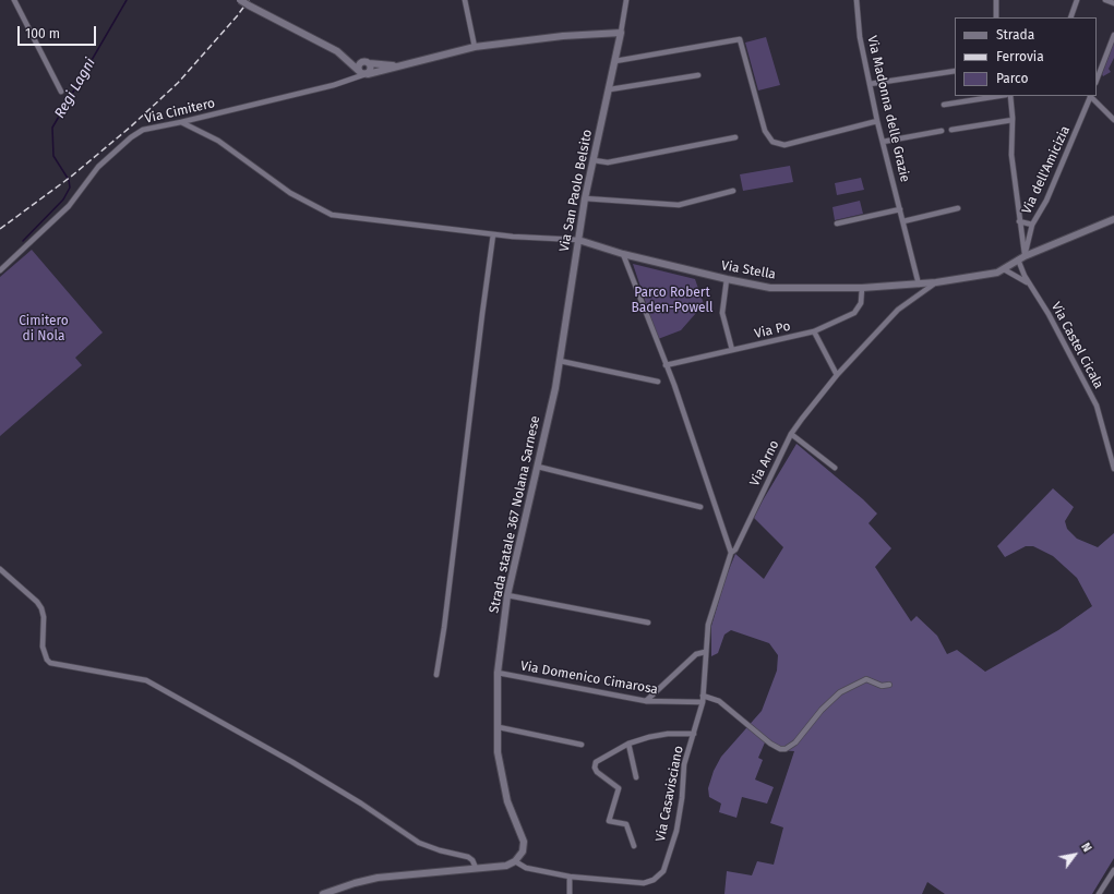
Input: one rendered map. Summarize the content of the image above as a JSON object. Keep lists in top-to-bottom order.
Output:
{
  "streets": {
    "main road": ["Via San Paolo Belsito", "Via Stella", "Strada statale 367 Nolana Sarnese"],
    "street": [
      "Via Madonna delle Grazie",
      "Via Cimitero",
      "Via dell'Amicizia",
      "Via Po",
      "Via Castel Cicala",
      "Via Arno",
      "Via Domenico Cimarosa",
      "Via Casavisciano"
    ]
  },
  "crossings": [
    ["Via Madonna delle Grazie", "Via Stella"],
    ["Via dell'Amicizia", "Via Castel Cicala"],
    ["Via San Paolo Belsito", "Via Stella"],
    ["Via San Paolo Belsito", "Strada statale 367 Nolana Sarnese"],
    ["Via Stella", "Via Po"],
    ["Via Stella", "Via Arno"],
    ["Via Arno", "Via Domenico Cimarosa"],
    ["Via Arno", "Via Casavisciano"],
    ["Strada statale 367 Nolana Sarnese", "Via Domenico Cimarosa"],
    ["Strada statale 367 Nolana Sarnese", "Via Casavisciano"],
    ["Via Domenico Cimarosa", "Via Casavisciano"]
  ],
  "water": ["Regi Lagni"],
  "parks": ["Parco Robert Baden-Powell", "Cimitero di Nola"],
  "legend": ["Strada", "Ferrovia", "Parco"],
  "scale_bar": "100 m",
  "north": "top right"
}
